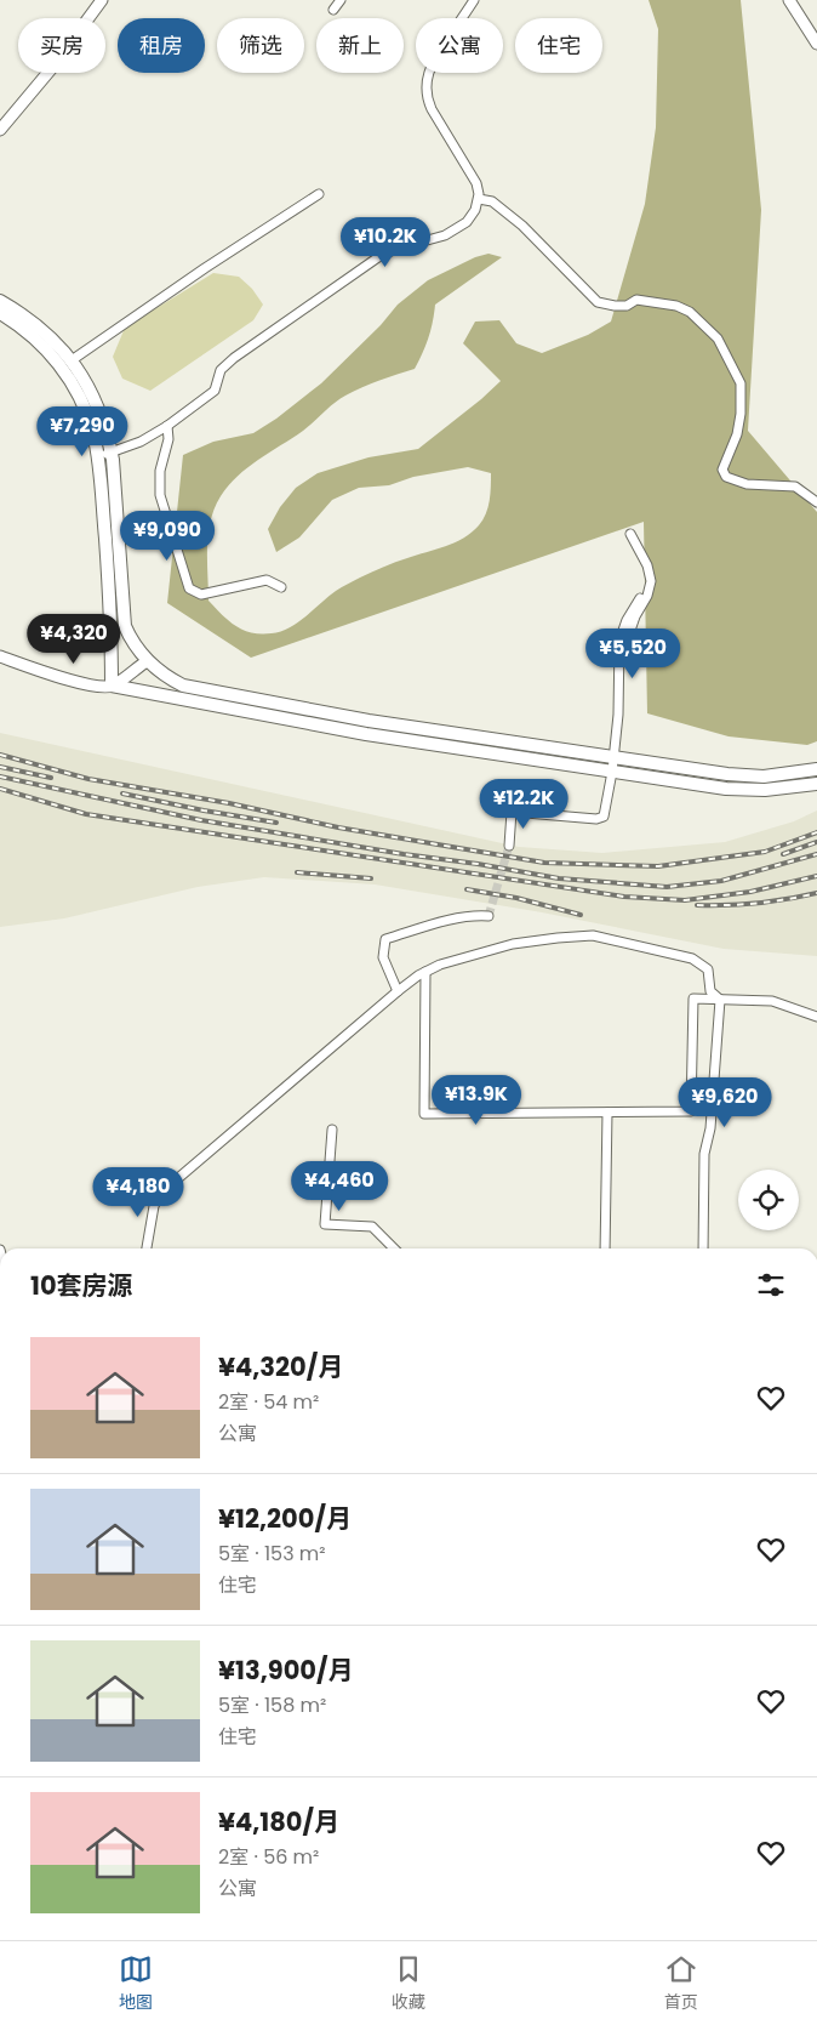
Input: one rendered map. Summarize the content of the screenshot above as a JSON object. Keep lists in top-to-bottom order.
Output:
{
  "page": {
    "chip": [
      "买房",
      "租房",
      "筛选",
      "新上",
      "公寓",
      "住宅"
    ],
    "price": [
      "¥10.2K",
      "¥7,290",
      "¥9,090",
      "¥4,320",
      "¥5,520",
      "¥12.2K",
      "¥13.9K",
      "¥9,620",
      "¥4,460",
      "¥4,180"
    ],
    "heading": "10套房源",
    "list": [
      {
        "name": "¥4,320/月",
        "note": "2室 · 54 m² · 公寓"
      },
      {
        "name": "¥12,200/月",
        "note": "5室 · 153 m² · 住宅"
      },
      {
        "name": "¥13,900/月",
        "note": "5室 · 158 m² · 住宅"
      },
      {
        "name": "¥4,180/月",
        "note": "2室 · 56 m² · 公寓"
      }
    ],
    "tabs": ["地图", "收藏", "首页"]
  }
}
